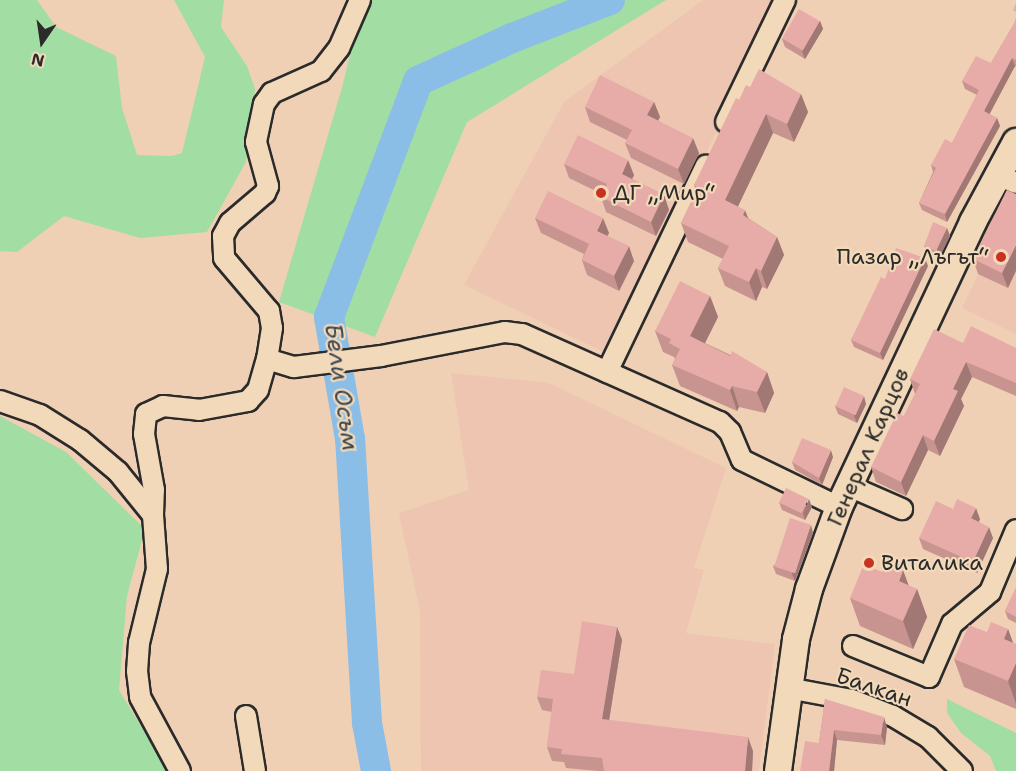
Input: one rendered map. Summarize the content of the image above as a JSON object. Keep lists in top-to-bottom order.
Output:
{
  "streets": {
    "main road": ["Генерал Карцов"],
    "street": ["Балкан"]
  },
  "crossings": [
    ["Генерал Карцов", "Балкан"]
  ],
  "water": ["Бели Осъм"],
  "places": ["ДГ „Мир“", "Пазар „Лъгът“", "Виталика"],
  "north": "bottom"
}
